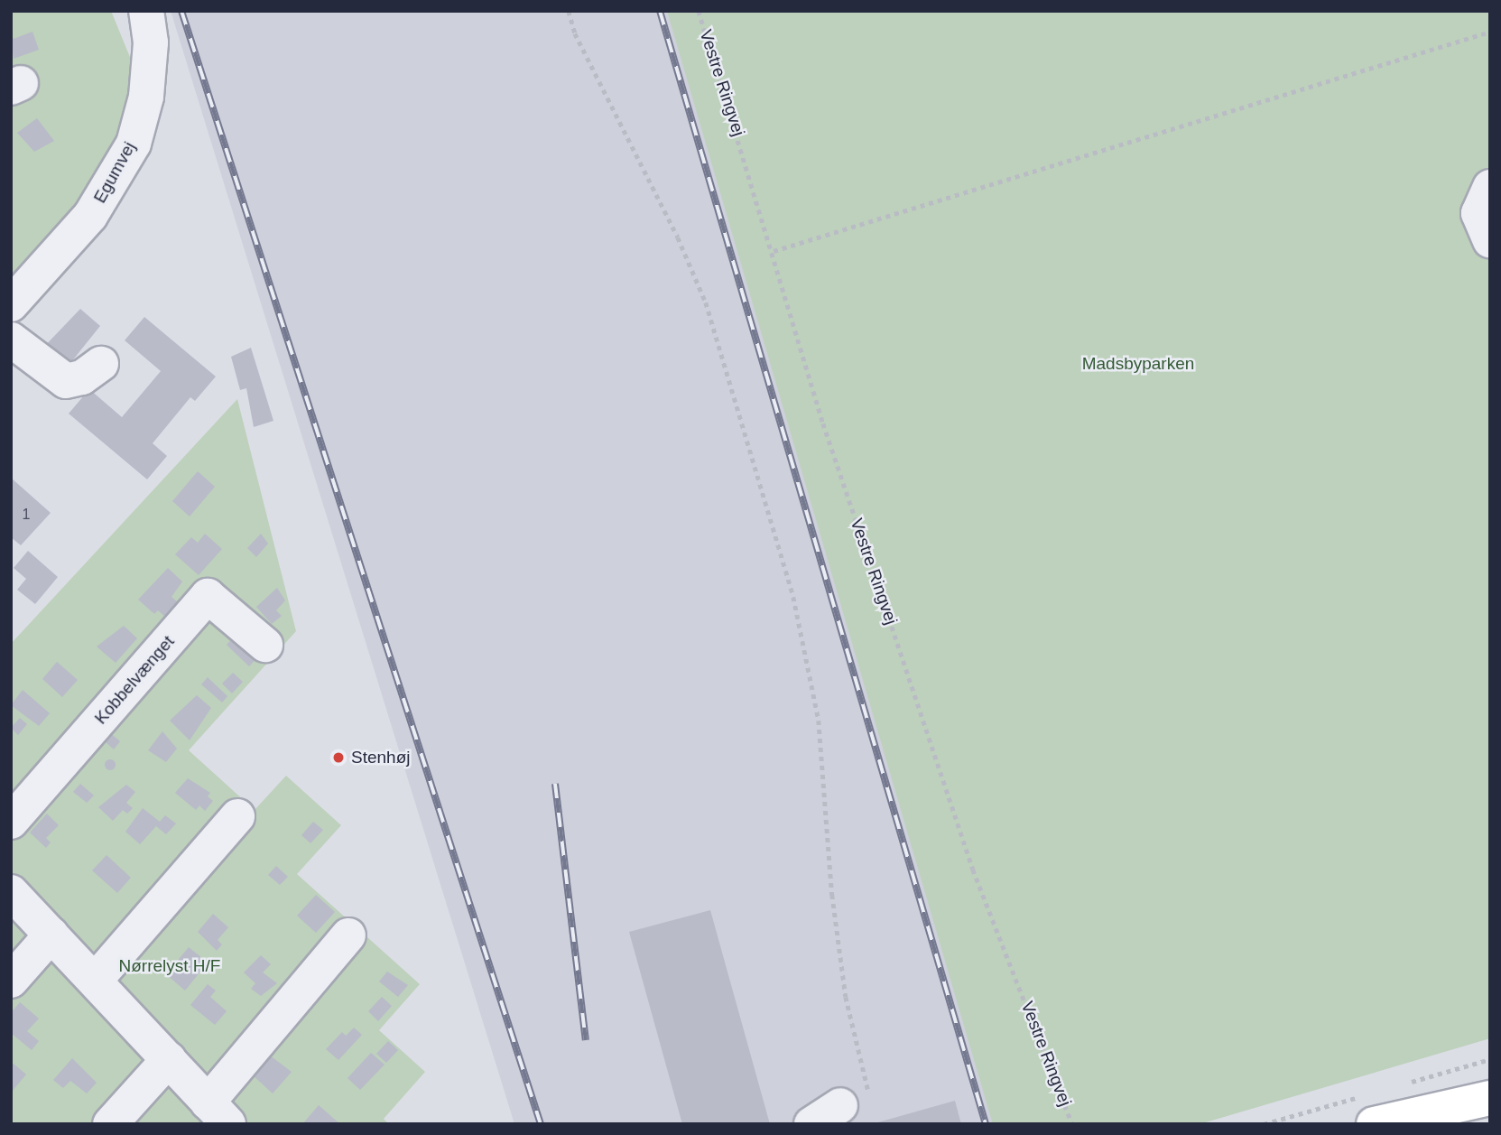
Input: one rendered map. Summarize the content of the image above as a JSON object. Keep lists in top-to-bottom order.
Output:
{
  "streets": {
    "street": ["Egumvej", "Kobbelvænget"],
    "path": ["Vestre Ringvej"]
  },
  "parks": ["Madsbyparken", "Nørrelyst H/F"],
  "places": ["Stenhøj"],
  "house_numbers": ["1"]
}
